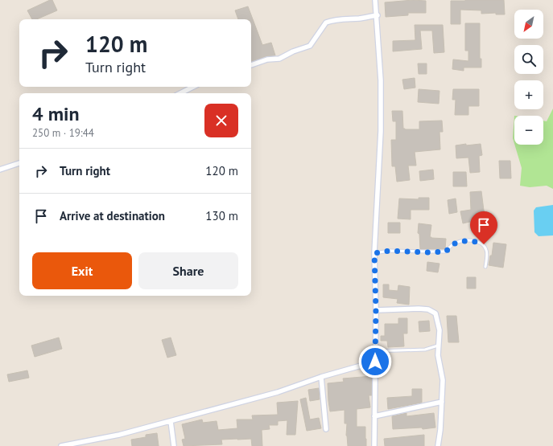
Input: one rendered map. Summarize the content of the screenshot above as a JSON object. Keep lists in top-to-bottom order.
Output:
{
  "north": "bottom left",
  "page": {
    "map_buttons": ["+", "−"],
    "turn": ["120 m", "Turn right"],
    "heading": ["4 min", "250 m · 19:44"],
    "list": [
      {
        "name": "Turn right",
        "value": "120 m"
      },
      {
        "name": "Arrive at destination",
        "value": "130 m"
      }
    ],
    "buttons": ["Exit", "Share"]
  }
}
